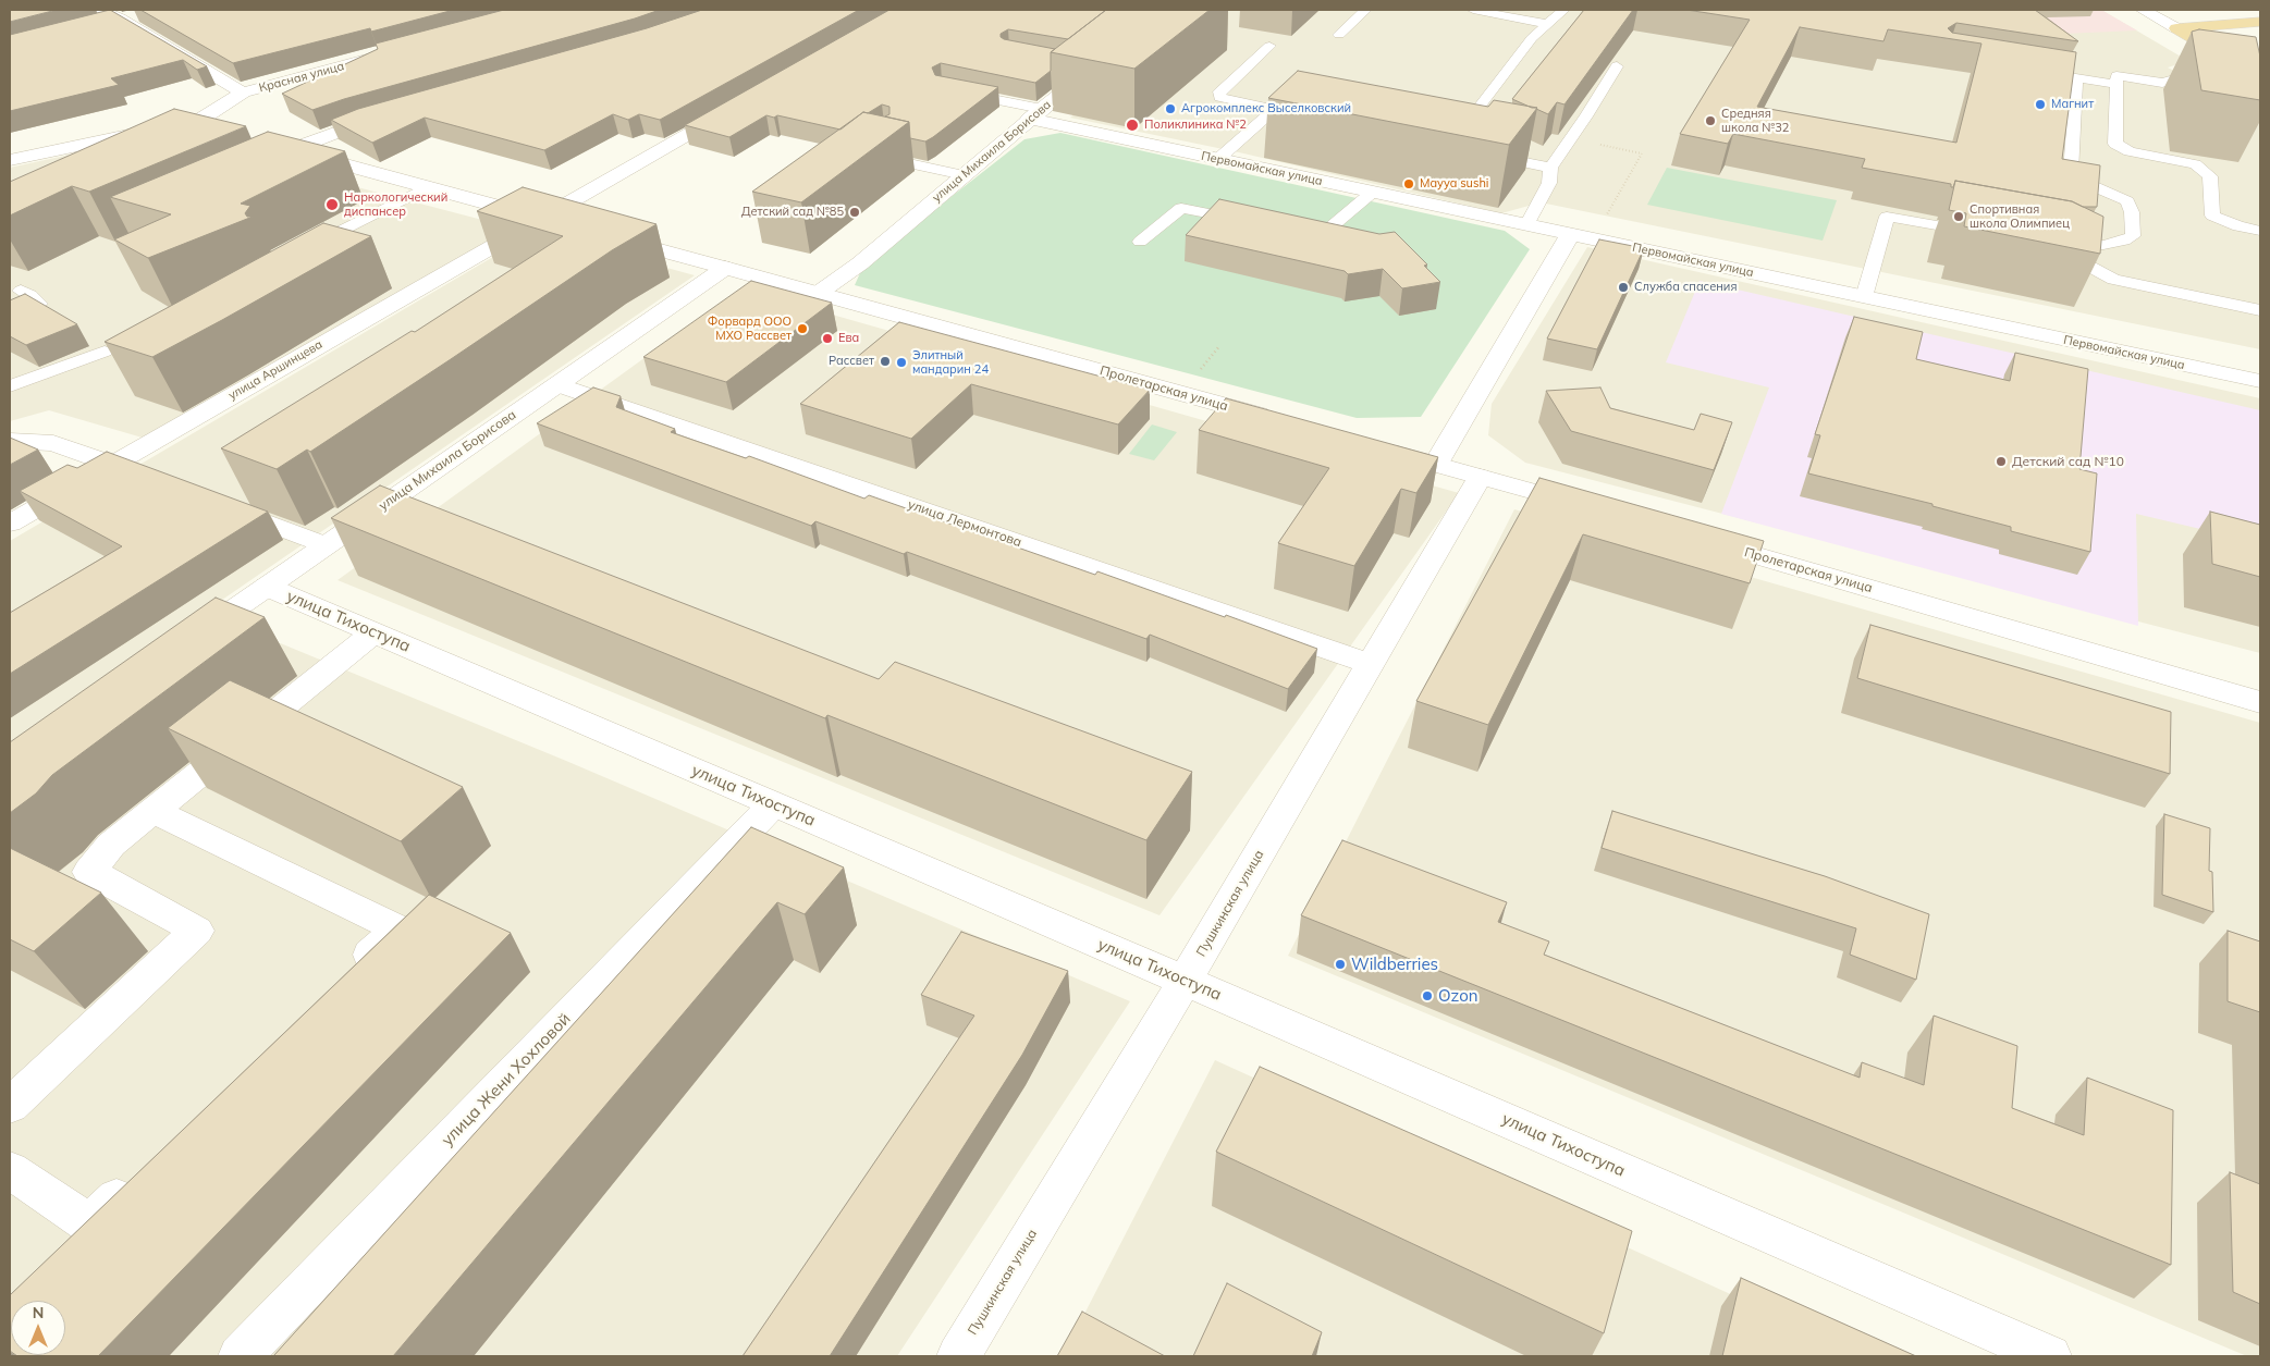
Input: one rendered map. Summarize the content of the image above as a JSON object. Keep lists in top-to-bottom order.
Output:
{
  "streets": {
    "street": [
      "Красная улица",
      "улица Михаила Борисова",
      "Первомайская улица",
      "улица Аршинцева",
      "Пролетарская улица",
      "улица Лермонтова",
      "улица Тихоступа",
      "Пушкинская улица",
      "улица Жени Хохловой"
    ]
  },
  "crossings": [
    ["улица Михаила Борисова", "Первомайская улица"],
    ["улица Михаила Борисова", "Пролетарская улица"],
    ["улица Михаила Борисова", "улица Лермонтова"],
    ["улица Михаила Борисова", "улица Тихоступа"],
    ["улица Лермонтова", "Пушкинская улица"],
    ["улица Тихоступа", "Пушкинская улица"],
    ["улица Тихоступа", "улица Жени Хохловой"]
  ],
  "places": [
    "Магнит",
    "Агрокомплекс Выселковский",
    "Средняя школа №32",
    "Поликлиника №2",
    "Mayya sushi",
    "Наркологический диспансер",
    "Детский сад №85",
    "Спортивная школа Олимпиец",
    "Служба спасения",
    "Форвард ООО МХО Рассвет",
    "Ева",
    "Рассвет",
    "Элитный мандарин 24",
    "Детский сад №10",
    "Wildberries",
    "Ozon"
  ],
  "north": "top"
}
